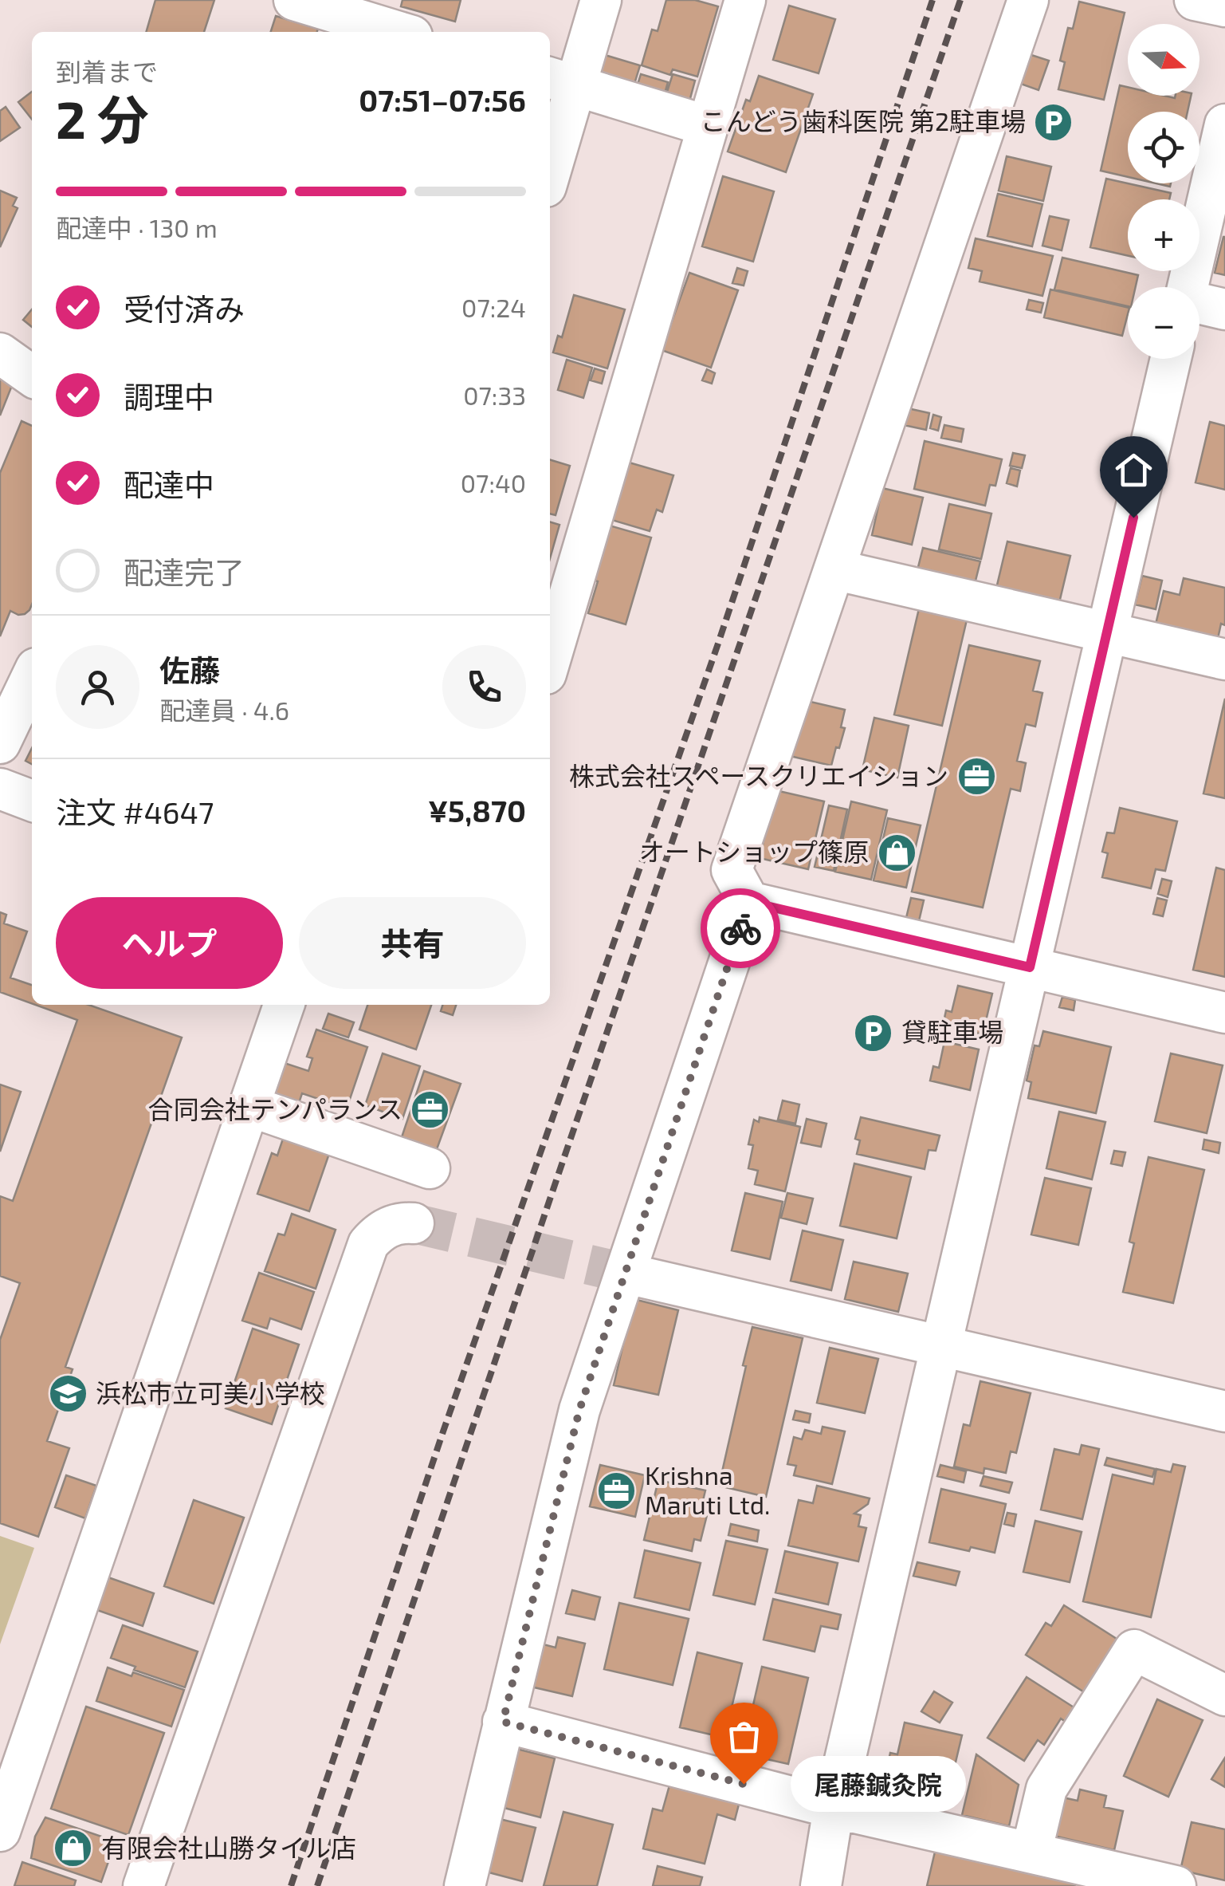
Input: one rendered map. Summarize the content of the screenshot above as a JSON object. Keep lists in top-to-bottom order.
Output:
{
  "places": {
    "parking": ["こんどう歯科医院 第2駐車場", "貸駐車場"],
    "office": ["株式会社スペースクリエイション", "合同会社テンパランス", "Krishna Maruti Ltd."],
    "shop": ["オートショップ篠原", "有限会社山勝タイル店"],
    "school or university": ["浜松市立可美小学校"],
    "other": ["尾藤鍼灸院"]
  },
  "north": "right",
  "page": {
    "map_buttons": ["+", "−"],
    "heading": ["2 分", "到着まで", "07:51–07:56"],
    "panel": [
      "佐藤",
      "配達員 · 4.6",
      "注文 #4647",
      "¥5,870"
    ],
    "bar": "配達中 · 130 m",
    "list": [
      ["受付済み", "07:24"],
      ["調理中", "07:33"],
      ["配達中", "07:40"],
      "配達完了"
    ],
    "buttons": ["ヘルプ", "共有"],
    "bubble": "尾藤鍼灸院"
  }
}
